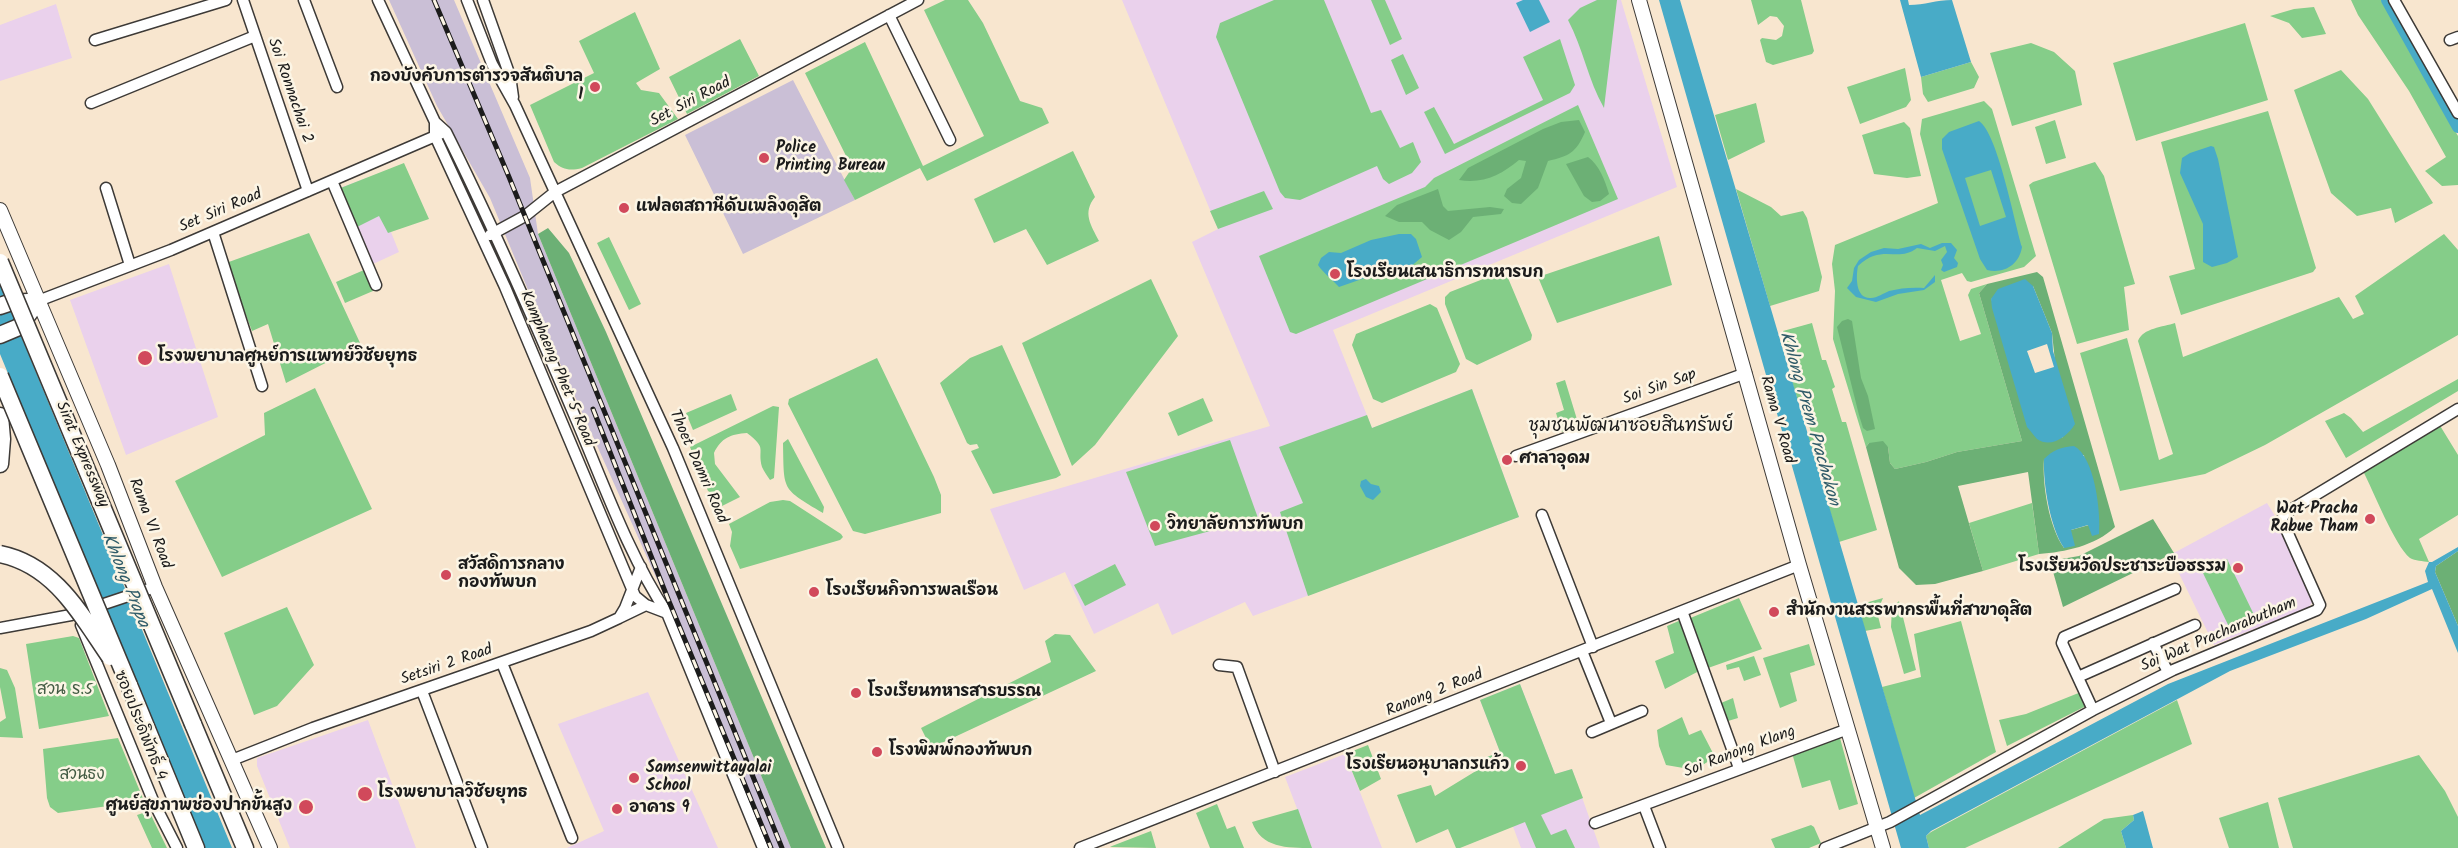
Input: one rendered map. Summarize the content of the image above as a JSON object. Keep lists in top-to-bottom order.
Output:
{
  "streets": {
    "highway": ["Sirat Expressway"],
    "main road": ["Rama V Road", "Rama VI Road"],
    "street": [
      "Soi Ronnachai 2",
      "Set Siri Road",
      "Kamphaeng Phet 5 Road",
      "Soi Sin Sap",
      "Thoet Damri Road",
      "Soi Wat Pracharabutham",
      "Setsiri 2 Road",
      "Ranong 2 Road",
      "ซอยประดิพัทธ์ 4",
      "Soi Ranong Klang"
    ]
  },
  "crossings": [
    ["Soi Ronnachai 2", "Set Siri Road"],
    ["Set Siri Road", "Kamphaeng Phet 5 Road"],
    ["Set Siri Road", "Thoet Damri Road"],
    ["Set Siri Road", "Rama VI Road"],
    ["Kamphaeng Phet 5 Road", "Setsiri 2 Road"],
    ["Soi Sin Sap", "Rama V Road"],
    ["Rama V Road", "Soi Wat Pracharabutham"],
    ["Rama V Road", "Ranong 2 Road"],
    ["Rama V Road", "Soi Ranong Klang"],
    ["Rama VI Road", "Setsiri 2 Road"]
  ],
  "districts": ["ชุมชนพัฒนาซอยสินทรัพย์"],
  "water": ["Khlong Prem Prachakon", "Khlong Prapa"],
  "parks": ["สวน ร.5", "สวนธง"],
  "places": [
    "กองบังคับการตำรวจสันติบาล 1",
    "Police Printing Bureau",
    "แฟลตสถานีดับเพลิงดุสิต",
    "โรงเรียนเสนาธิการทหารบก",
    "โรงพยาบาลศูนย์การแพทย์วิชัยยุทธ",
    "ศาลาอุดม",
    "Wat Pracha Rabue Tham",
    "วิทยาลัยการทัพบก",
    "โรงเรียนวัดประชาระบือธรรม",
    "สวัสดิการกลาง กองทัพบก",
    "โรงเรียนกิจการพลเรือน",
    "สำนักงานสรรพากรพื้นที่สาขาดุสิต",
    "โรงเรียนทหารสารบรรณ",
    "โรงพิมพ์กองทัพบก",
    "โรงเรียนอนุบาลกรแก้ว",
    "Samsenwittayalai School",
    "โรงพยาบาลวิชัยยุทธ",
    "ศูนย์สุขภาพช่องปากขั้นสูง",
    "อาคาร 9"
  ]
}
